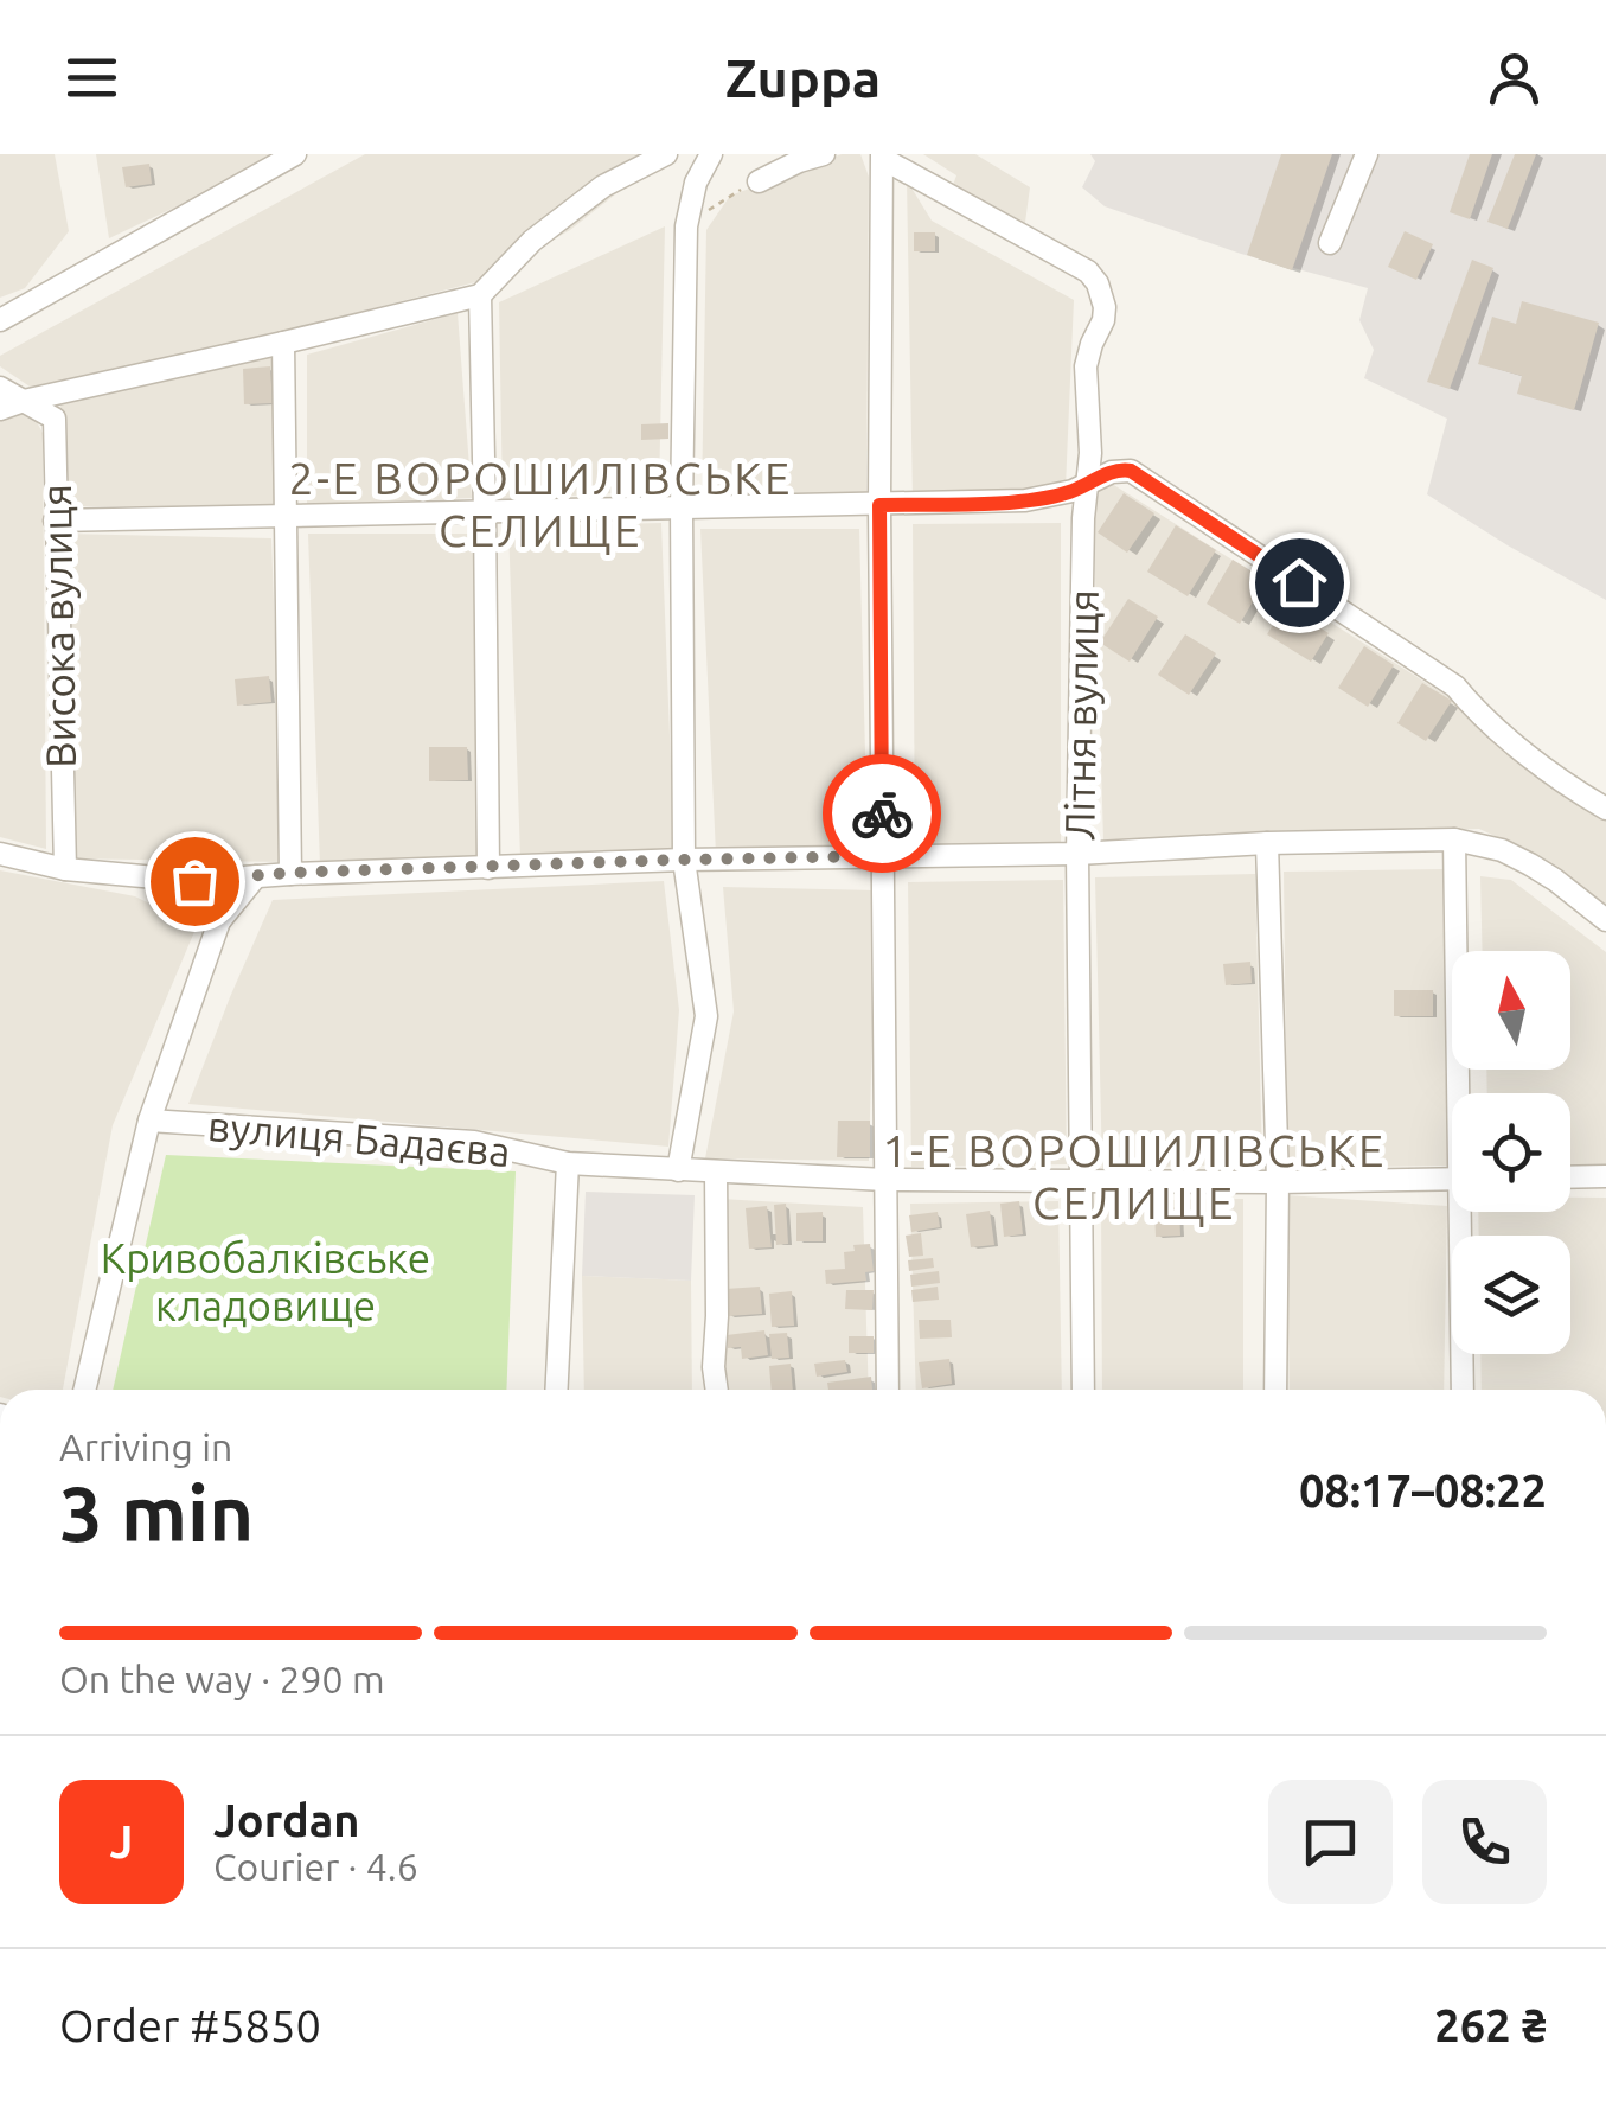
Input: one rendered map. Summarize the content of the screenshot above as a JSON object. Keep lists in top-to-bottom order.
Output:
{
  "streets": {
    "street": ["Висока вулиця", "Літня вулиця", "вулиця Бадаєва"]
  },
  "crossings": [
    ["Літня вулиця", "вулиця Бадаєва"]
  ],
  "districts": ["2-Е ВОРОШИЛІВСЬКЕ СЕЛИЩЕ", "1-Е ВОРОШИЛІВСЬКЕ СЕЛИЩЕ"],
  "parks": ["Кривобалківське кладовище"],
  "north": "top",
  "page": {
    "header": "Zuppa",
    "heading": ["3 min", "Arriving in", "08:17–08:22"],
    "panel": [
      "Jordan",
      "Courier · 4.6",
      "Order #5850",
      "262 ₴"
    ],
    "bar": "On the way · 290 m",
    "round": "J"
  }
}
